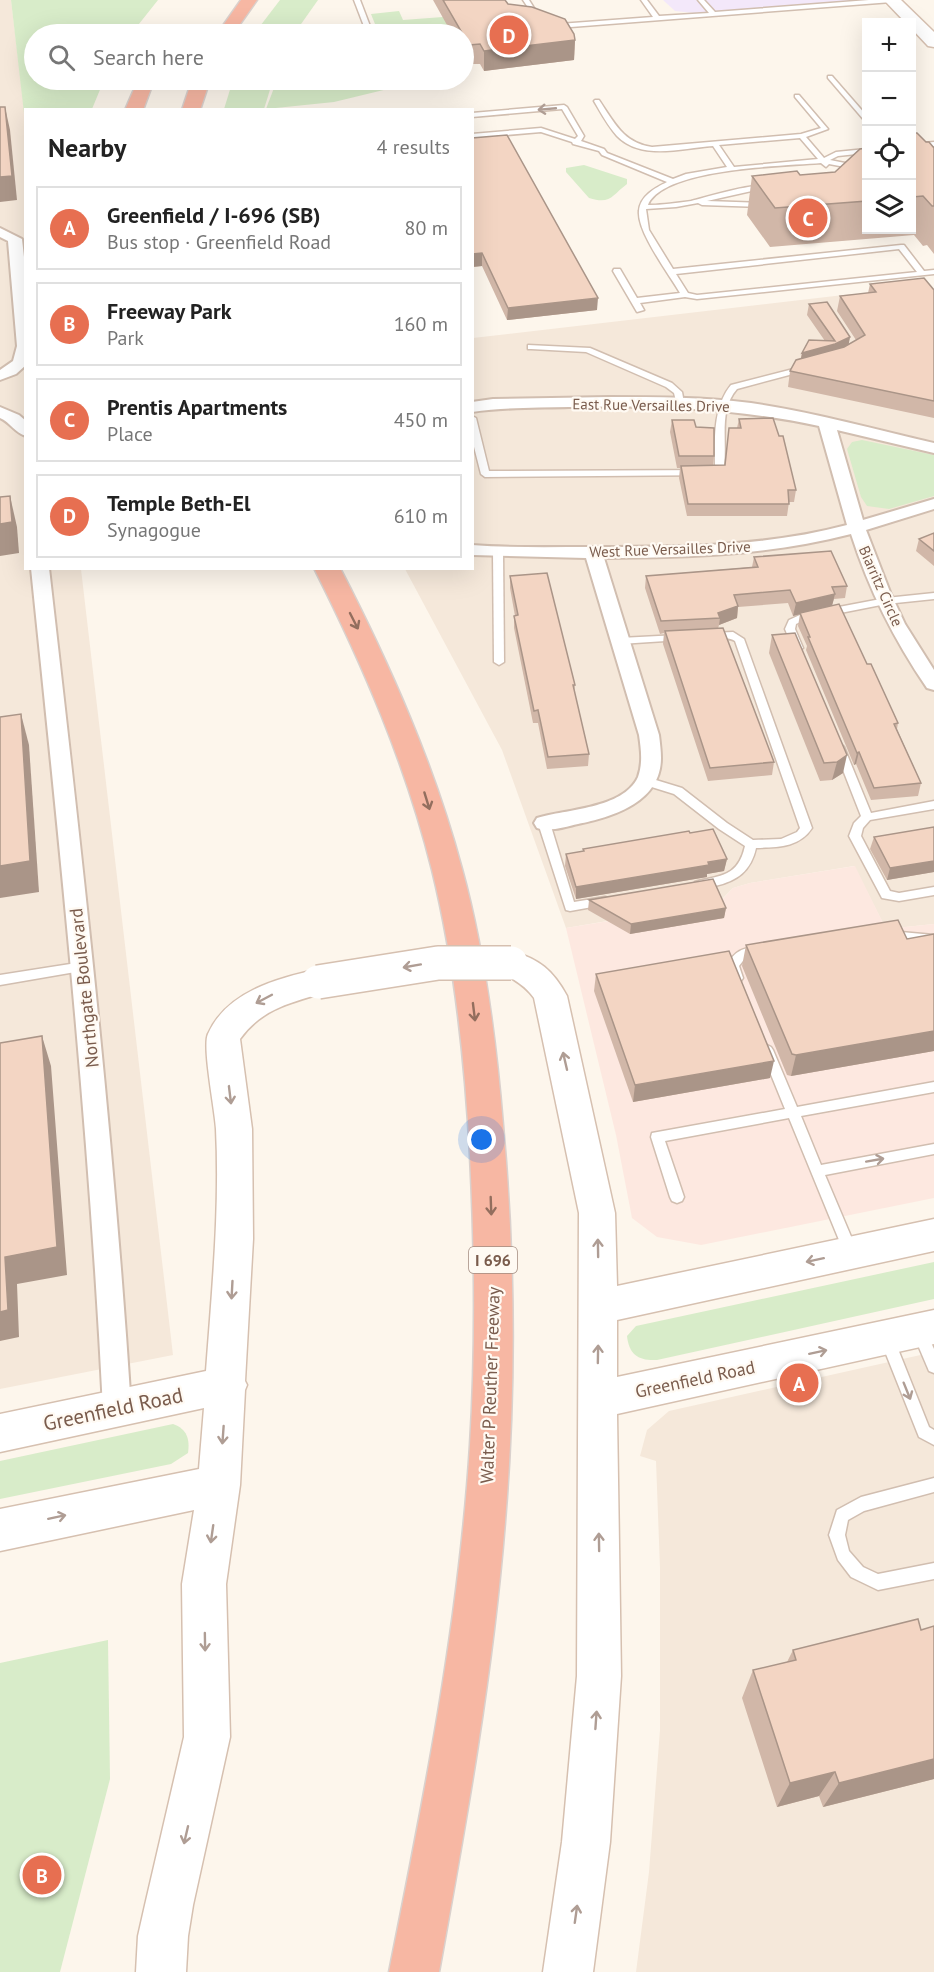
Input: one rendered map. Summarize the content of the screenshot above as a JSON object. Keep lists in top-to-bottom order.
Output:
{
  "streets": {
    "highway": ["I 696", "Walter P Reuther Freeway"],
    "main road": ["Greenfield Road"],
    "street": [
      "East Rue Versailles Drive",
      "West Rue Versailles Drive",
      "Biarritz Circle",
      "Northgate Boulevard"
    ]
  },
  "crossings": [
    ["East Rue Versailles Drive", "Biarritz Circle"],
    ["West Rue Versailles Drive", "Biarritz Circle"],
    ["Northgate Boulevard", "Greenfield Road"]
  ],
  "one_way": ["Walter P Reuther Freeway"],
  "page": {
    "pins": [
      "D",
      "C",
      "A",
      "B"
    ],
    "map_buttons": ["+", "−"],
    "search": "Search here",
    "heading": ["Nearby", "4 results"],
    "list": [
      {
        "mark": "A",
        "name": "Greenfield / I-696 (SB)",
        "note": "Bus stop · Greenfield Road",
        "value": "80 m"
      },
      {
        "mark": "B",
        "name": "Freeway Park",
        "note": "Park",
        "value": "160 m"
      },
      {
        "mark": "C",
        "name": "Prentis Apartments",
        "note": "Place",
        "value": "450 m"
      },
      {
        "mark": "D",
        "name": "Temple Beth-El",
        "note": "Synagogue",
        "value": "610 m"
      }
    ]
  }
}
